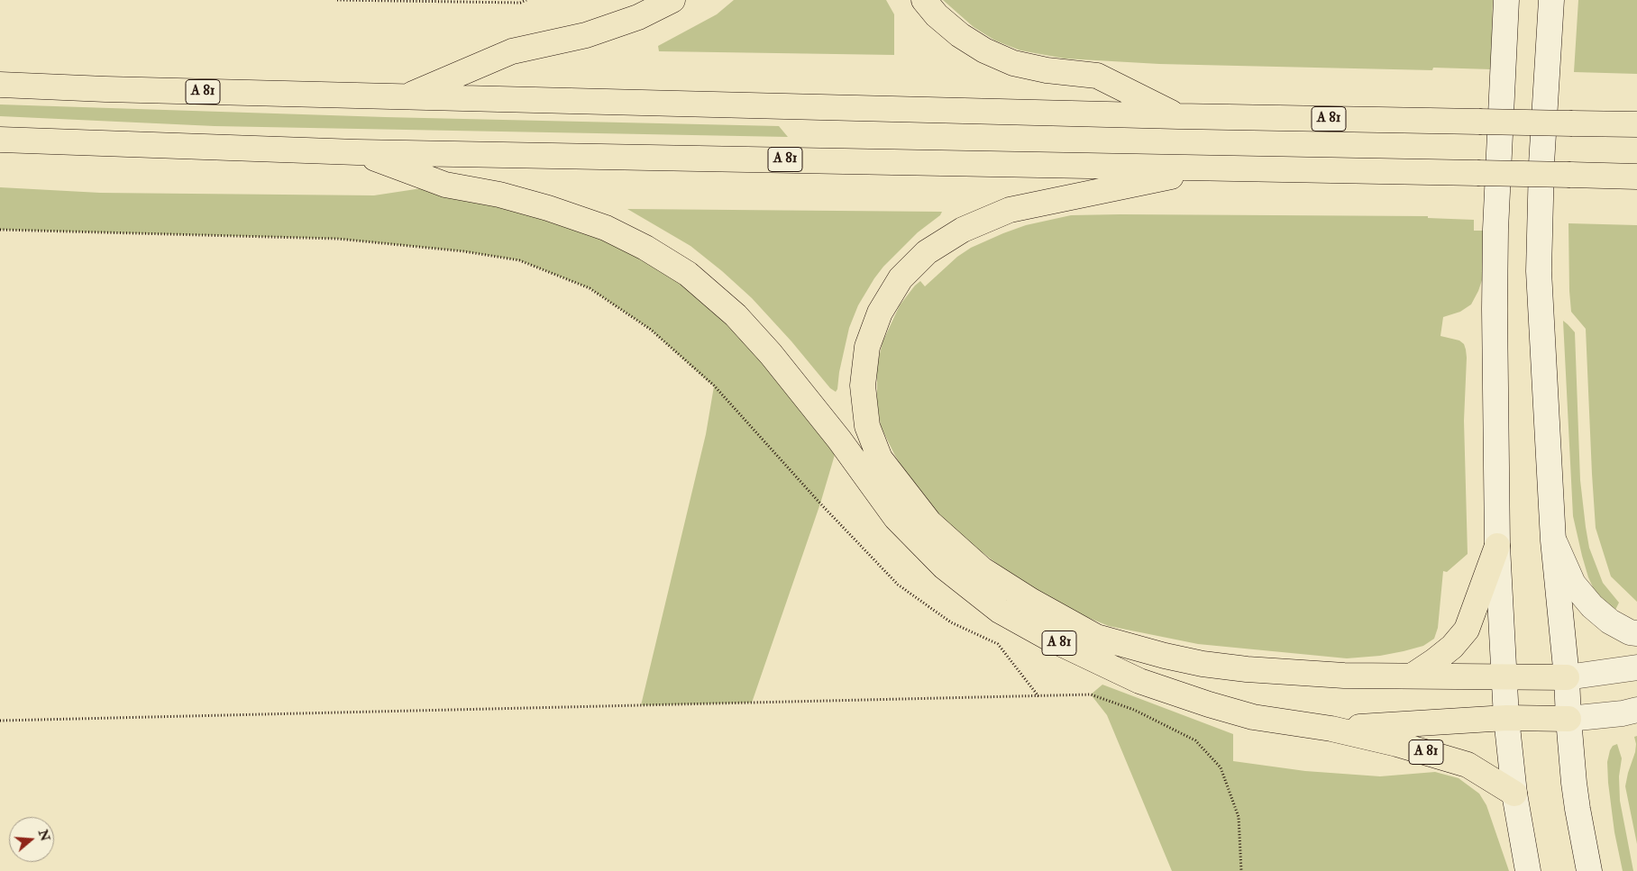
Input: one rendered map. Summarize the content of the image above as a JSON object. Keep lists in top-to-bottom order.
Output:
{
  "streets": {
    "highway": ["A 81"]
  },
  "north": "right"
}
